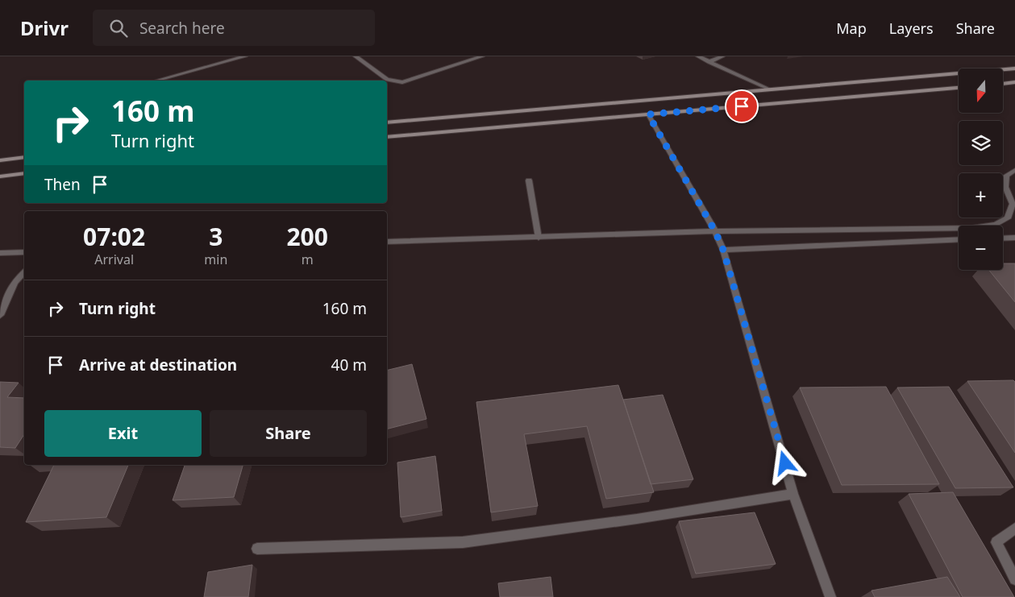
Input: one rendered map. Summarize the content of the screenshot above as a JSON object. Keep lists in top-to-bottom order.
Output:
{
  "north": "bottom",
  "page": {
    "header": "Drivr",
    "search": "Search here",
    "nav": ["Map", "Layers", "Share"],
    "map_buttons": ["+", "−"],
    "turn": ["160 m", "Turn right"],
    "then": "Then",
    "eta": [
      "07:02",
      "Arrival",
      "3",
      "min",
      "200",
      "m"
    ],
    "list": [
      {
        "name": "Turn right",
        "value": "160 m"
      },
      {
        "name": "Arrive at destination",
        "value": "40 m"
      }
    ],
    "buttons": ["Exit", "Share"]
  }
}
